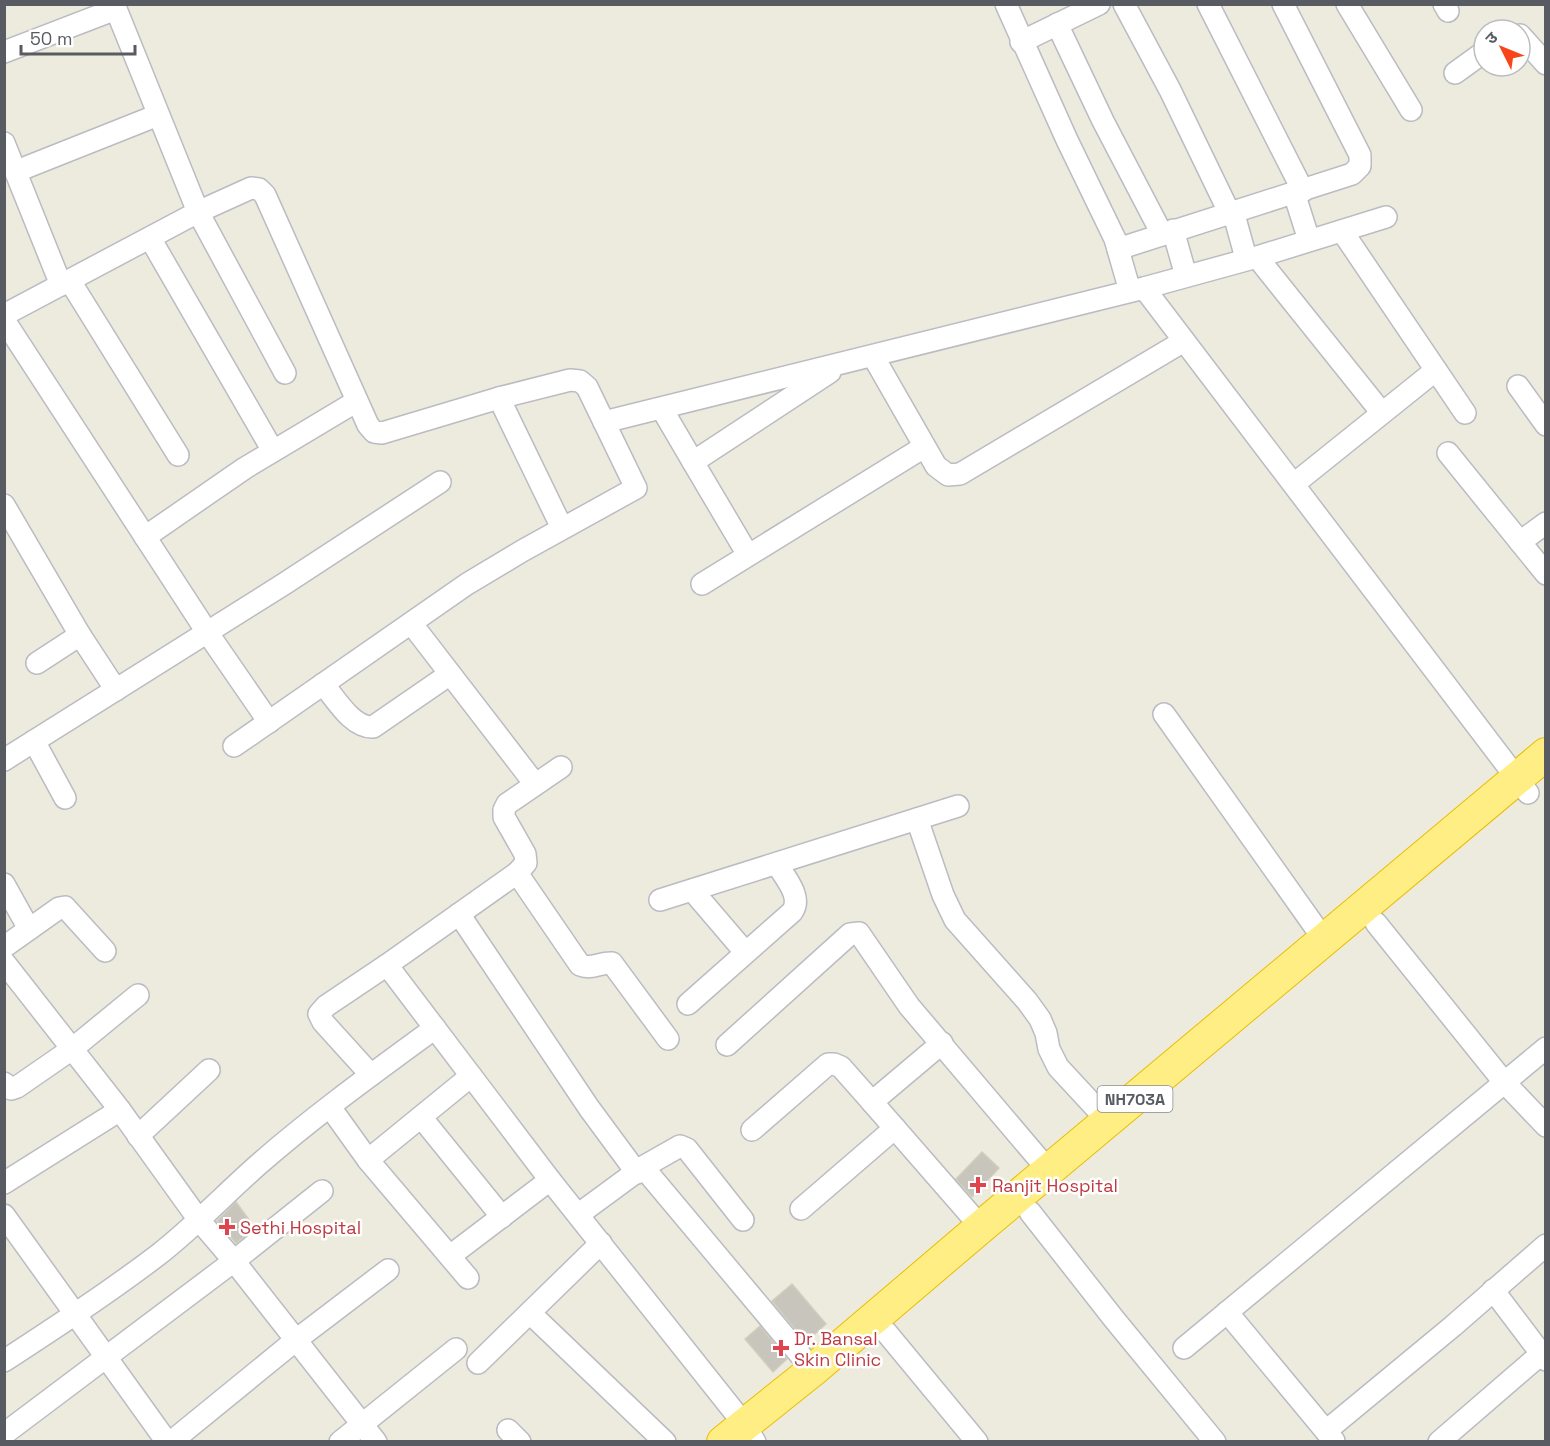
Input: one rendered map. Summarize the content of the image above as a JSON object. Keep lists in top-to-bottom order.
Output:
{
  "streets": {
    "highway": ["NH703A"]
  },
  "places": {
    "health": ["Ranjit Hospital", "Sethi Hospital", "Dr. Bansal Skin Clinic"]
  },
  "scale_bar": "50 m",
  "north": "top left"
}
